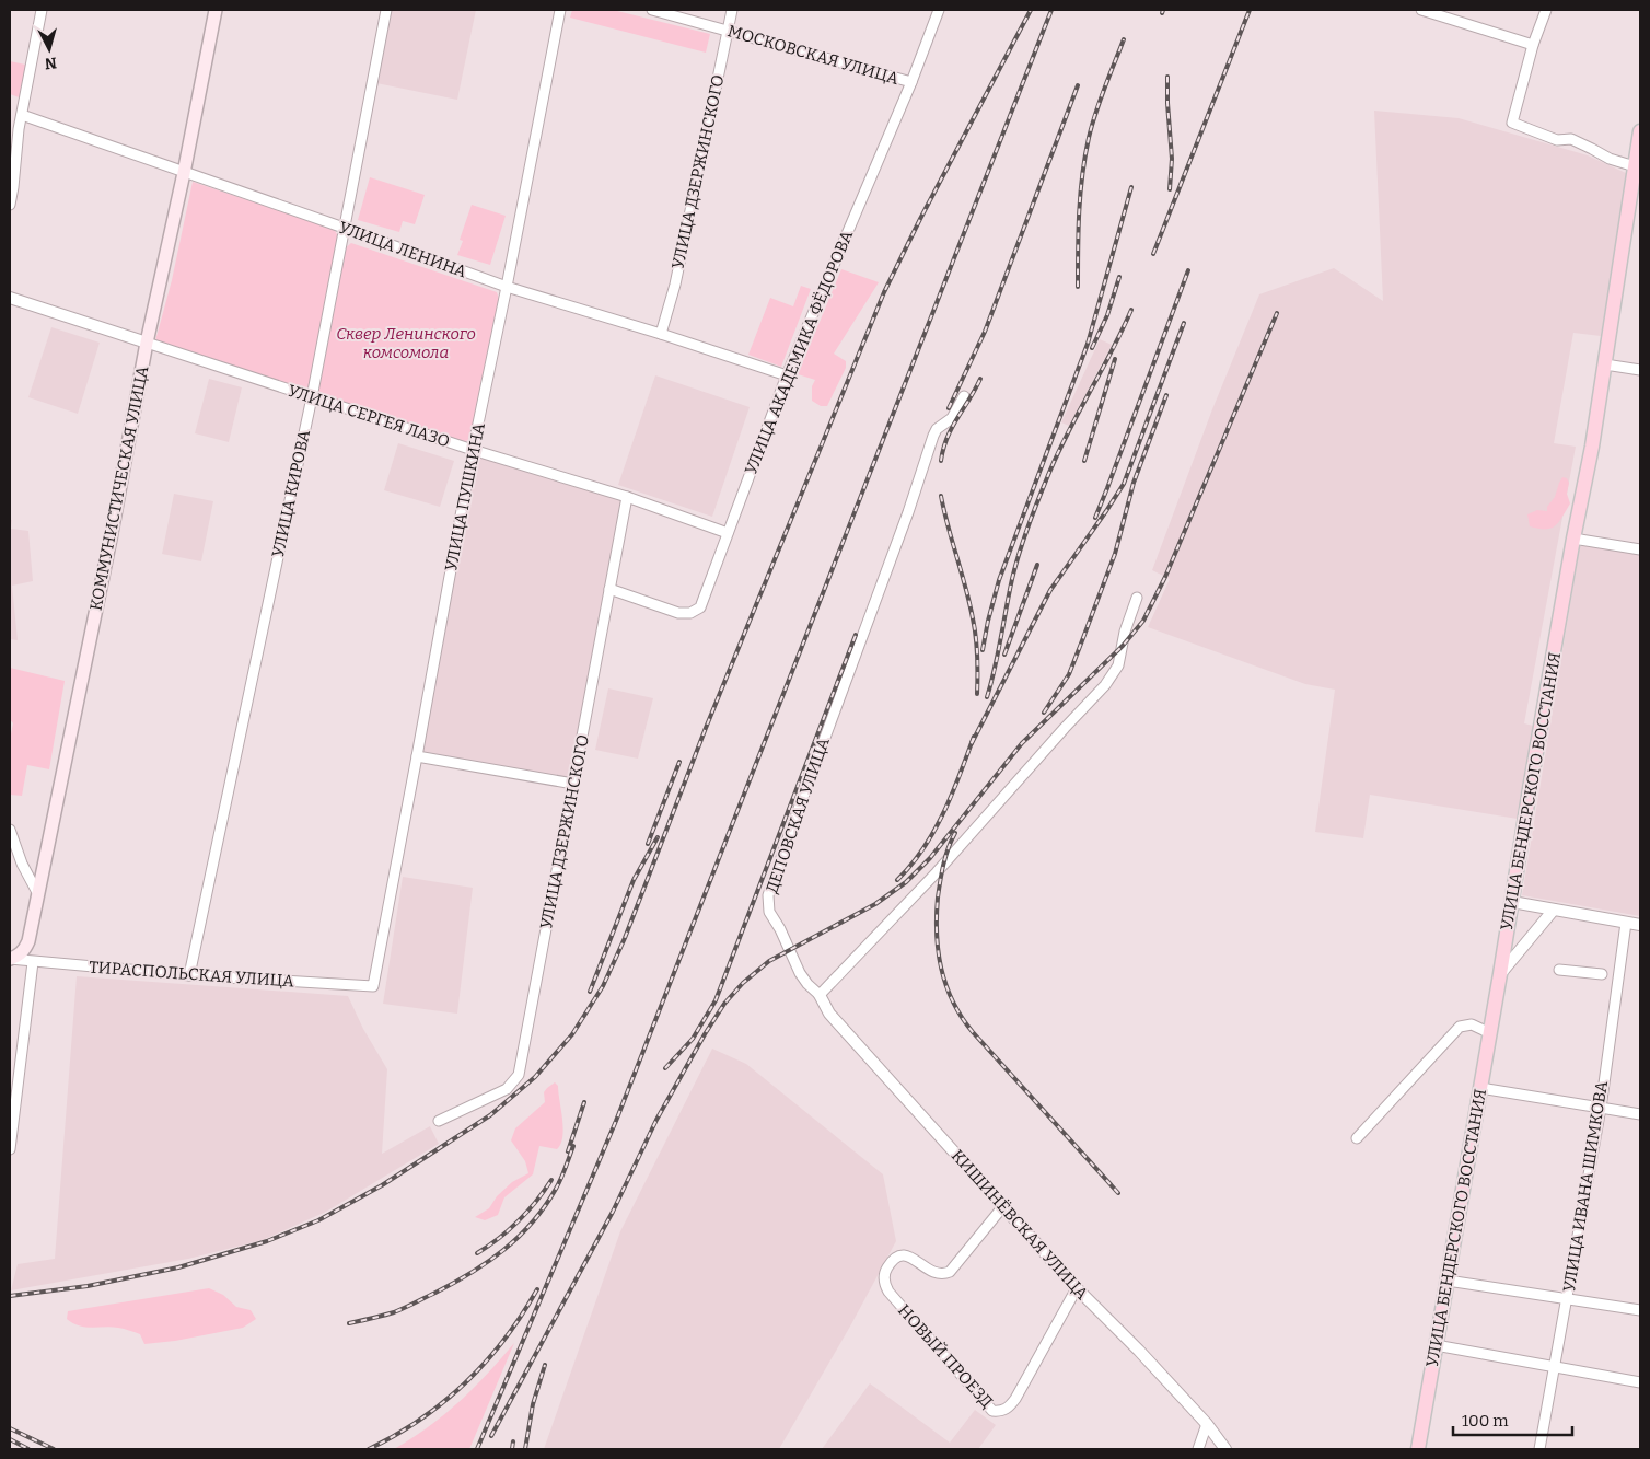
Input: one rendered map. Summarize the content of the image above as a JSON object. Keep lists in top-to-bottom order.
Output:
{
  "streets": {
    "main road": ["КОММУНИСТИЧЕСКАЯ УЛИЦА", "УЛИЦА БЕНДЕРСКОГО ВОССТАНИЯ"],
    "street": [
      "МОСКОВСКАЯ УЛИЦА",
      "УЛИЦА ДЗЕРЖИНСКОГО",
      "УЛИЦА ЛЕНИНА",
      "УЛИЦА АКАДЕМИКА ФЁДОРОВА",
      "УЛИЦА СЕРГЕЯ ЛАЗО",
      "УЛИЦА КИРОВА",
      "УЛИЦА ПУШКИНА",
      "ДЕПОВСКАЯ УЛИЦА",
      "ТИРАСПОЛЬСКАЯ УЛИЦА",
      "УЛИЦА ИВАНА ШИМКОВА",
      "КИШИНЁВСКАЯ УЛИЦА",
      "НОВЫЙ ПРОЕЗД"
    ]
  },
  "crossings": [
    ["МОСКОВСКАЯ УЛИЦА", "УЛИЦА ДЗЕРЖИНСКОГО"],
    ["МОСКОВСКАЯ УЛИЦА", "УЛИЦА АКАДЕМИКА ФЁДОРОВА"],
    ["УЛИЦА ДЗЕРЖИНСКОГО", "УЛИЦА ЛЕНИНА"],
    ["УЛИЦА ДЗЕРЖИНСКОГО", "УЛИЦА АКАДЕМИКА ФЁДОРОВА"],
    ["УЛИЦА ДЗЕРЖИНСКОГО", "УЛИЦА СЕРГЕЯ ЛАЗО"],
    ["УЛИЦА ЛЕНИНА", "УЛИЦА АКАДЕМИКА ФЁДОРОВА"],
    ["УЛИЦА ЛЕНИНА", "КОММУНИСТИЧЕСКАЯ УЛИЦА"],
    ["УЛИЦА ЛЕНИНА", "УЛИЦА КИРОВА"],
    ["УЛИЦА ЛЕНИНА", "УЛИЦА ПУШКИНА"],
    ["УЛИЦА АКАДЕМИКА ФЁДОРОВА", "УЛИЦА СЕРГЕЯ ЛАЗО"],
    ["УЛИЦА СЕРГЕЯ ЛАЗО", "КОММУНИСТИЧЕСКАЯ УЛИЦА"],
    ["УЛИЦА СЕРГЕЯ ЛАЗО", "УЛИЦА КИРОВА"],
    ["УЛИЦА СЕРГЕЯ ЛАЗО", "УЛИЦА ПУШКИНА"],
    ["КОММУНИСТИЧЕСКАЯ УЛИЦА", "ТИРАСПОЛЬСКАЯ УЛИЦА"],
    ["УЛИЦА КИРОВА", "ТИРАСПОЛЬСКАЯ УЛИЦА"],
    ["УЛИЦА ПУШКИНА", "ТИРАСПОЛЬСКАЯ УЛИЦА"],
    ["ДЕПОВСКАЯ УЛИЦА", "КИШИНЁВСКАЯ УЛИЦА"],
    ["КИШИНЁВСКАЯ УЛИЦА", "НОВЫЙ ПРОЕЗД"]
  ],
  "parks": ["Сквер Ленинского комсомола"],
  "scale_bar": "100 m",
  "north": "bottom"
}
